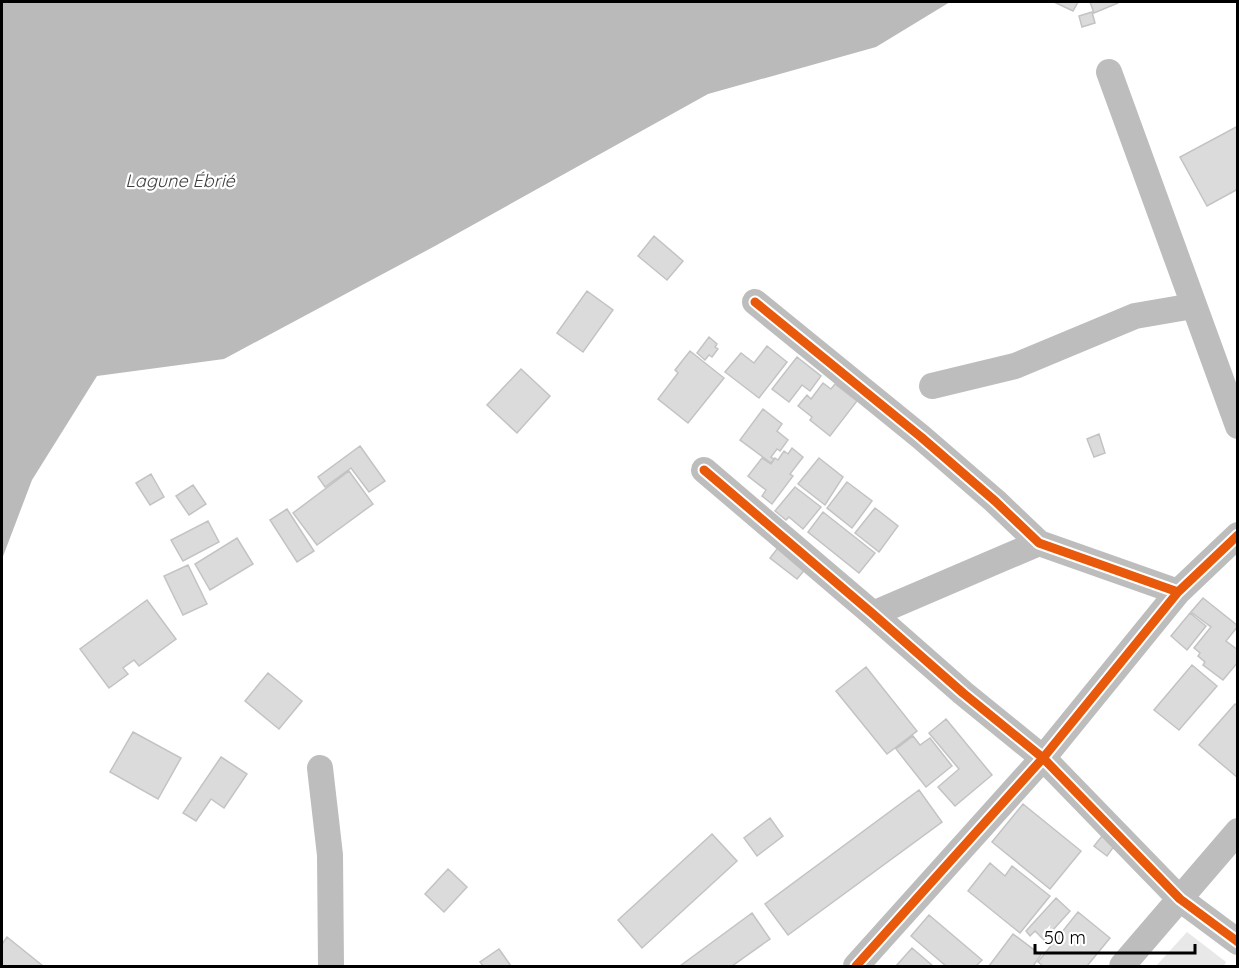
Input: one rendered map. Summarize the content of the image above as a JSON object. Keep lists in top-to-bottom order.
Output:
{
  "water": ["Lagune Ébrié"],
  "scale_bar": "50 m"
}
